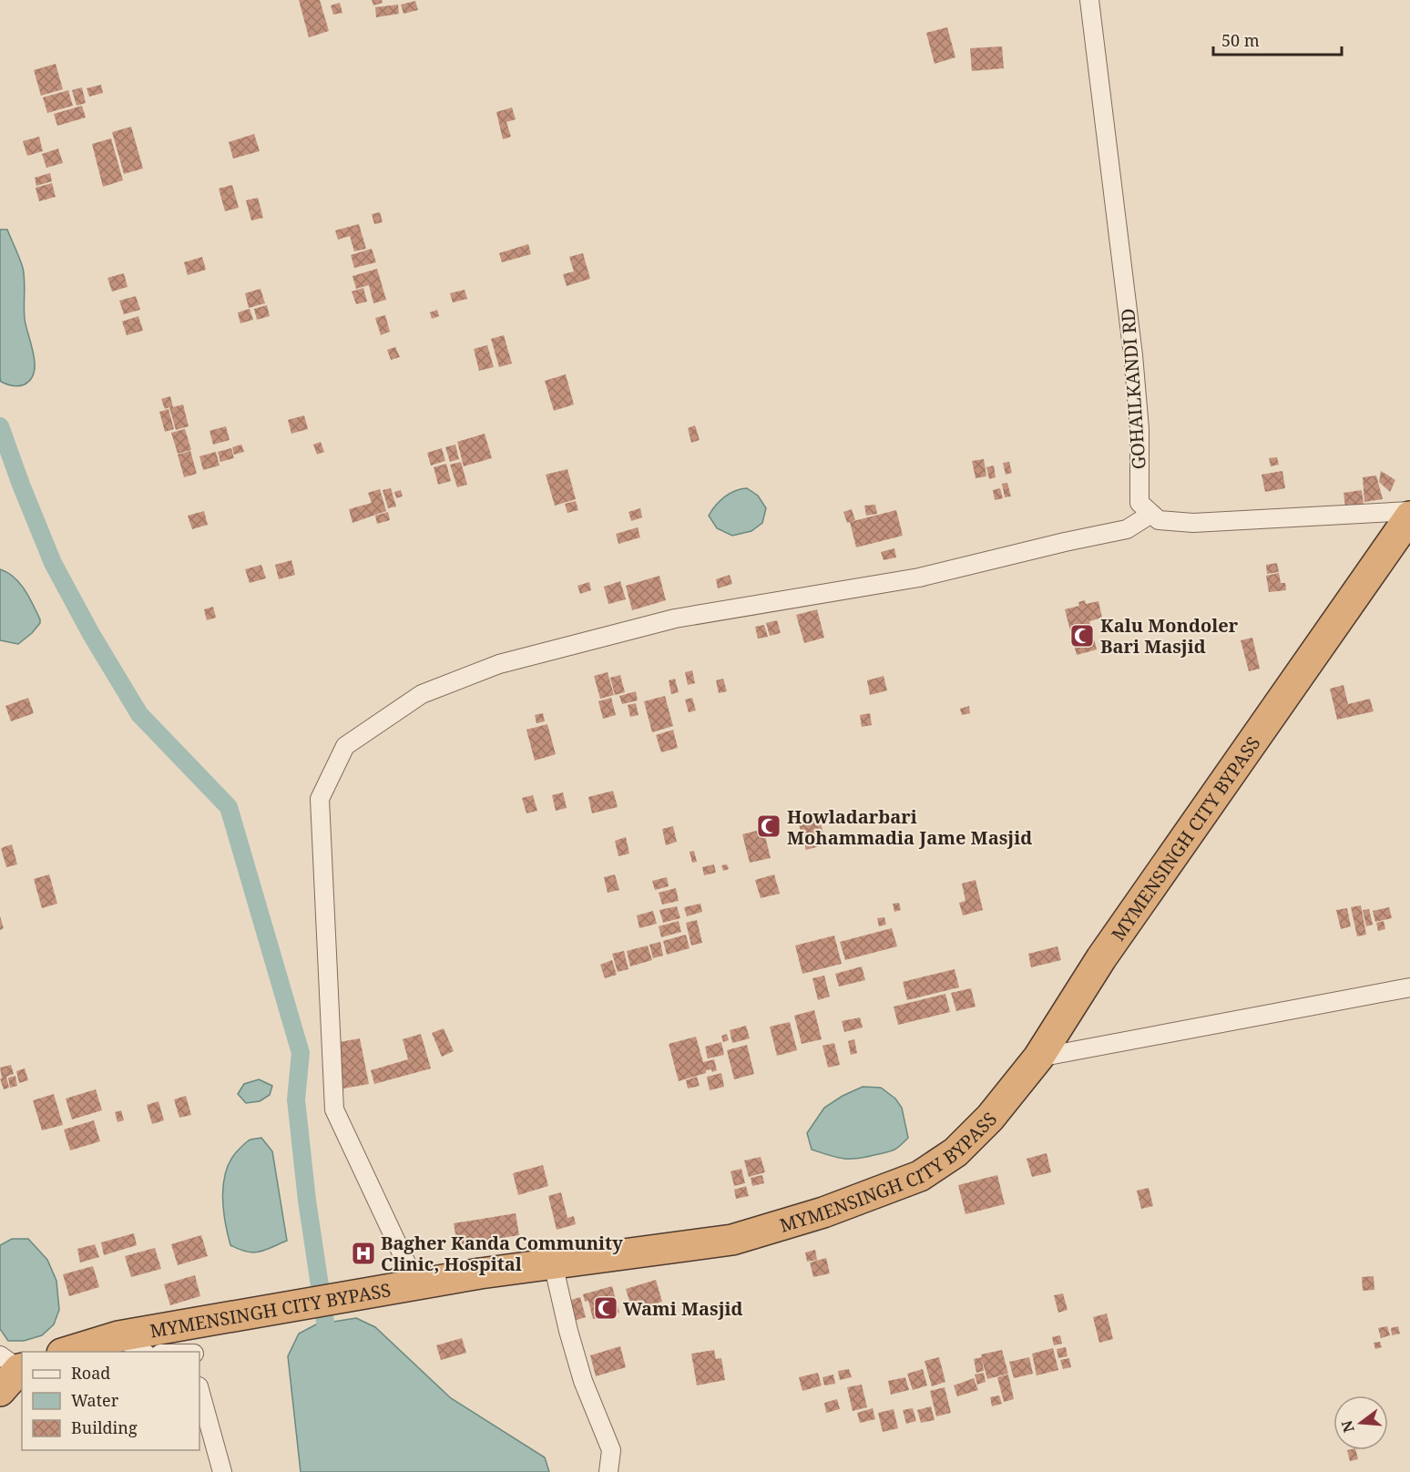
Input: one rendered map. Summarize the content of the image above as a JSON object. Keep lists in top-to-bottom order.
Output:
{
  "streets": {
    "highway": ["MYMENSINGH CITY BYPASS"],
    "street": ["GOHAILKANDI RD"]
  },
  "places": {
    "mosque": ["Kalu Mondoler Bari Masjid", "Howladarbari Mohammadia Jame Masjid", "Wami Masjid"],
    "hospital": ["Bagher Kanda Community Clinic, Hospital"]
  },
  "legend": ["Road", "Water", "Building"],
  "scale_bar": "50 m",
  "north": "left"
}
